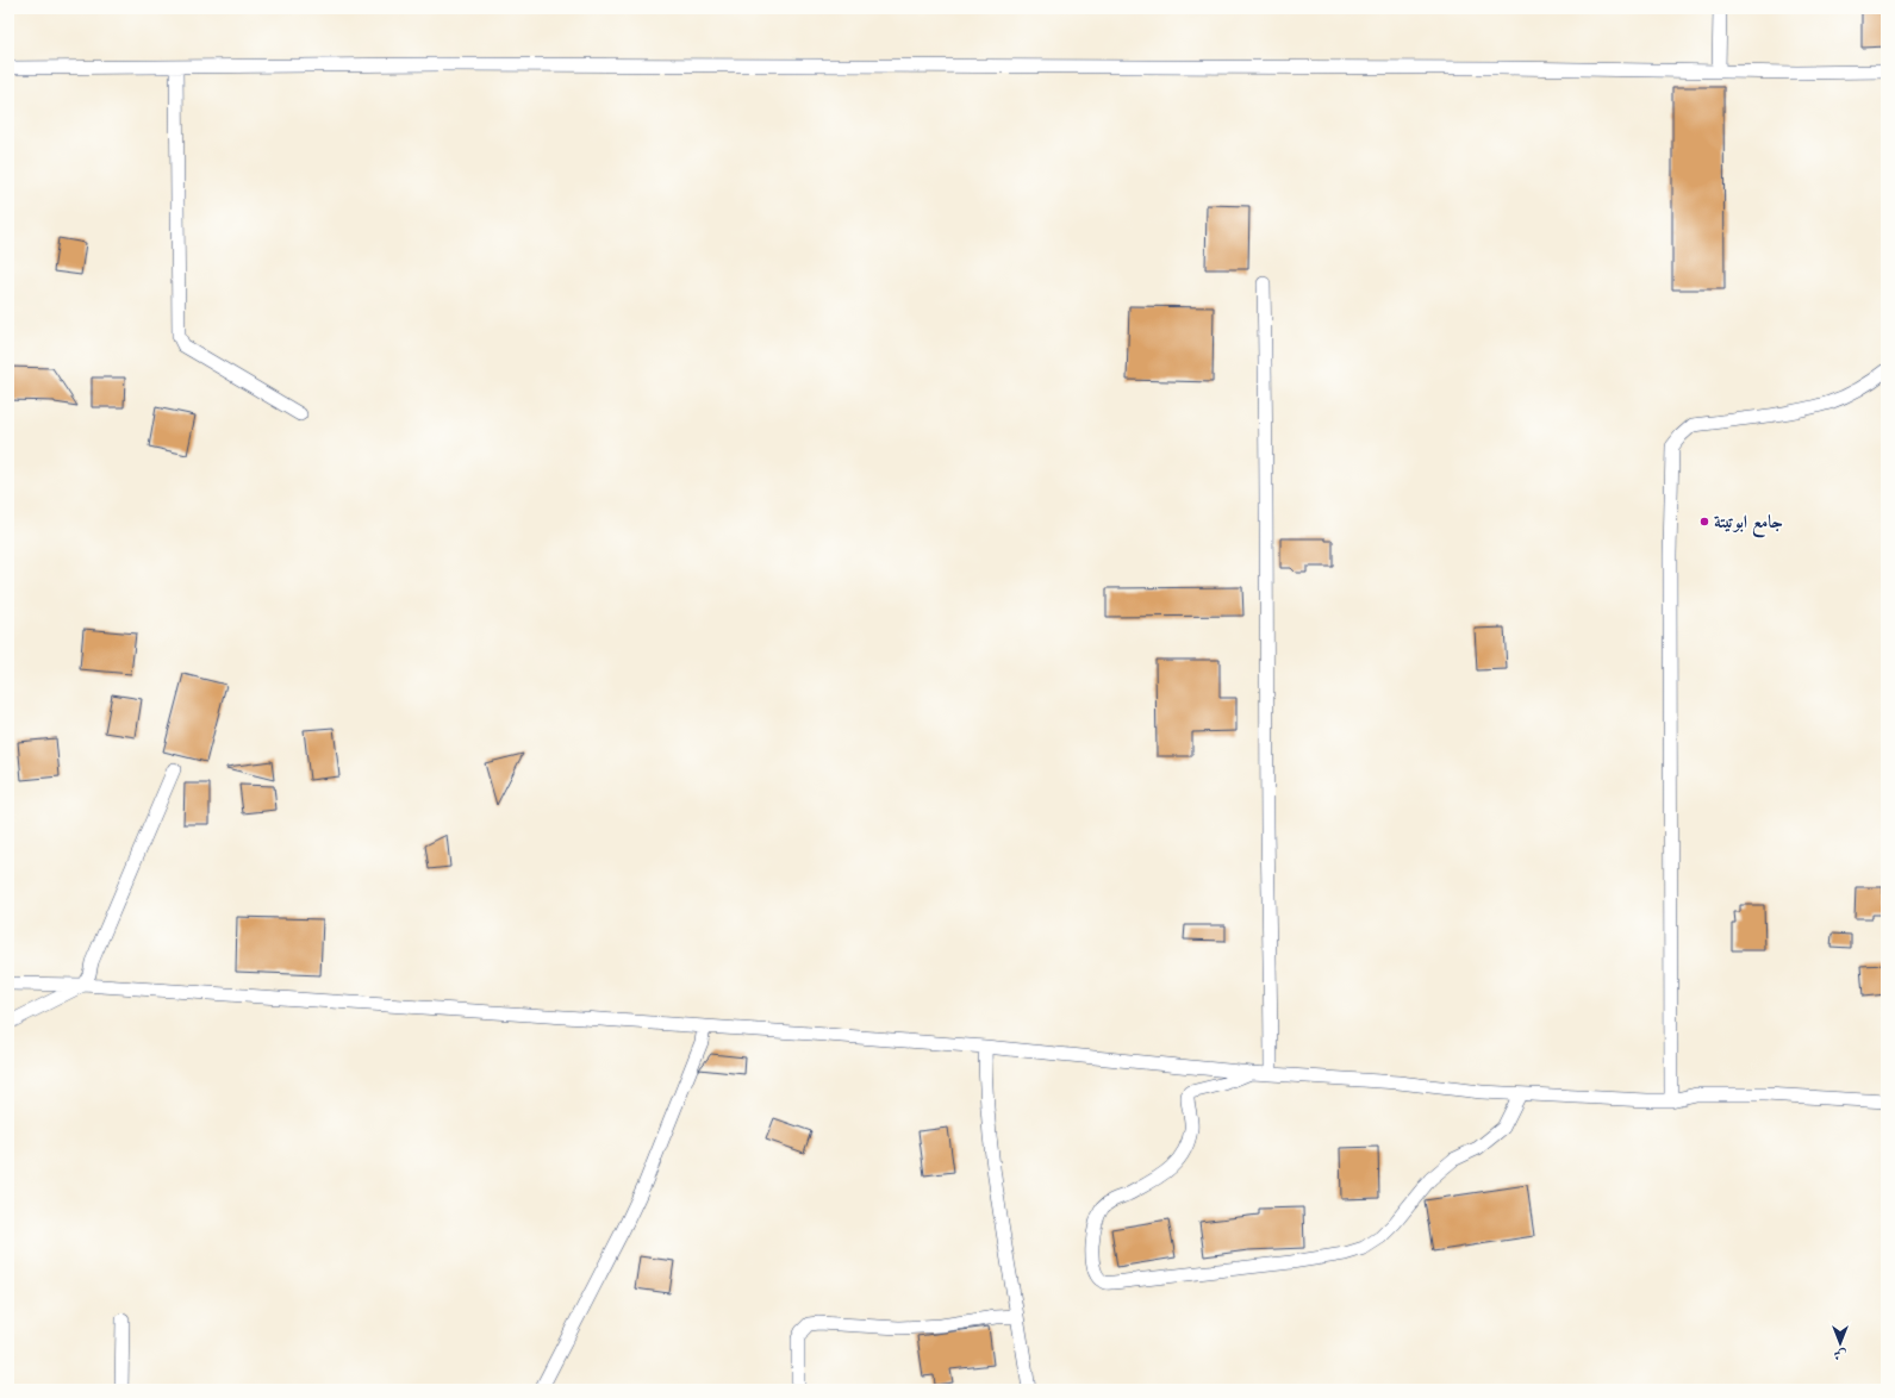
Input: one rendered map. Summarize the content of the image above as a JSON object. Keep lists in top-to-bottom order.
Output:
{
  "places": ["جامع ابوتيتة"],
  "north": "bottom"
}
